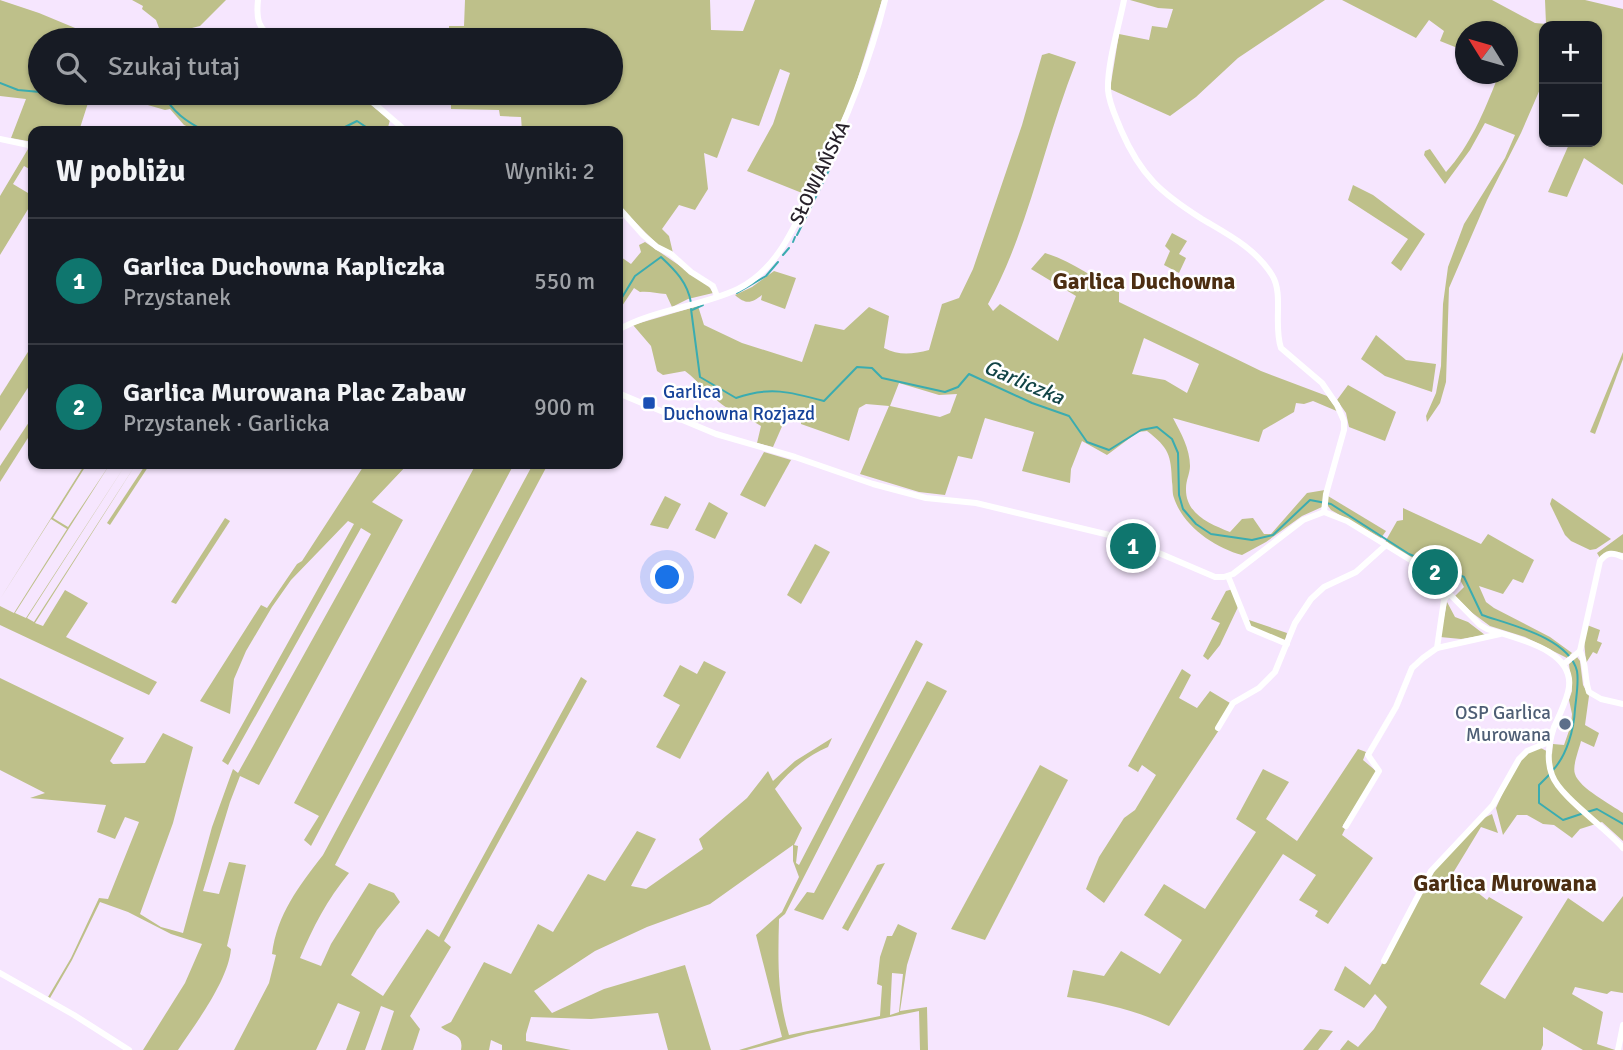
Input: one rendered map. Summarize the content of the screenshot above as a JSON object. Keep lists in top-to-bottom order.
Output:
{
  "streets": {
    "street": ["SŁOWIAŃSKA"]
  },
  "districts": ["Garlica Duchowna", "Garlica Murowana"],
  "water": ["Garliczka"],
  "places": {
    "transit": ["Garlica Duchowna Rozjazd"],
    "other": ["OSP Garlica Murowana"]
  },
  "north": "top left",
  "page": {
    "map_buttons": ["+", "−"],
    "search": "Szukaj tutaj",
    "heading": ["W pobliżu", "Wyniki: 2"],
    "list": [
      {
        "mark": "1",
        "name": "Garlica Duchowna Kapliczka",
        "note": "Przystanek",
        "value": "550 m"
      },
      {
        "mark": "2",
        "name": "Garlica Murowana Plac Zabaw",
        "note": "Przystanek · Garlicka",
        "value": "900 m"
      }
    ],
    "pins": ["1", "2"]
  }
}
